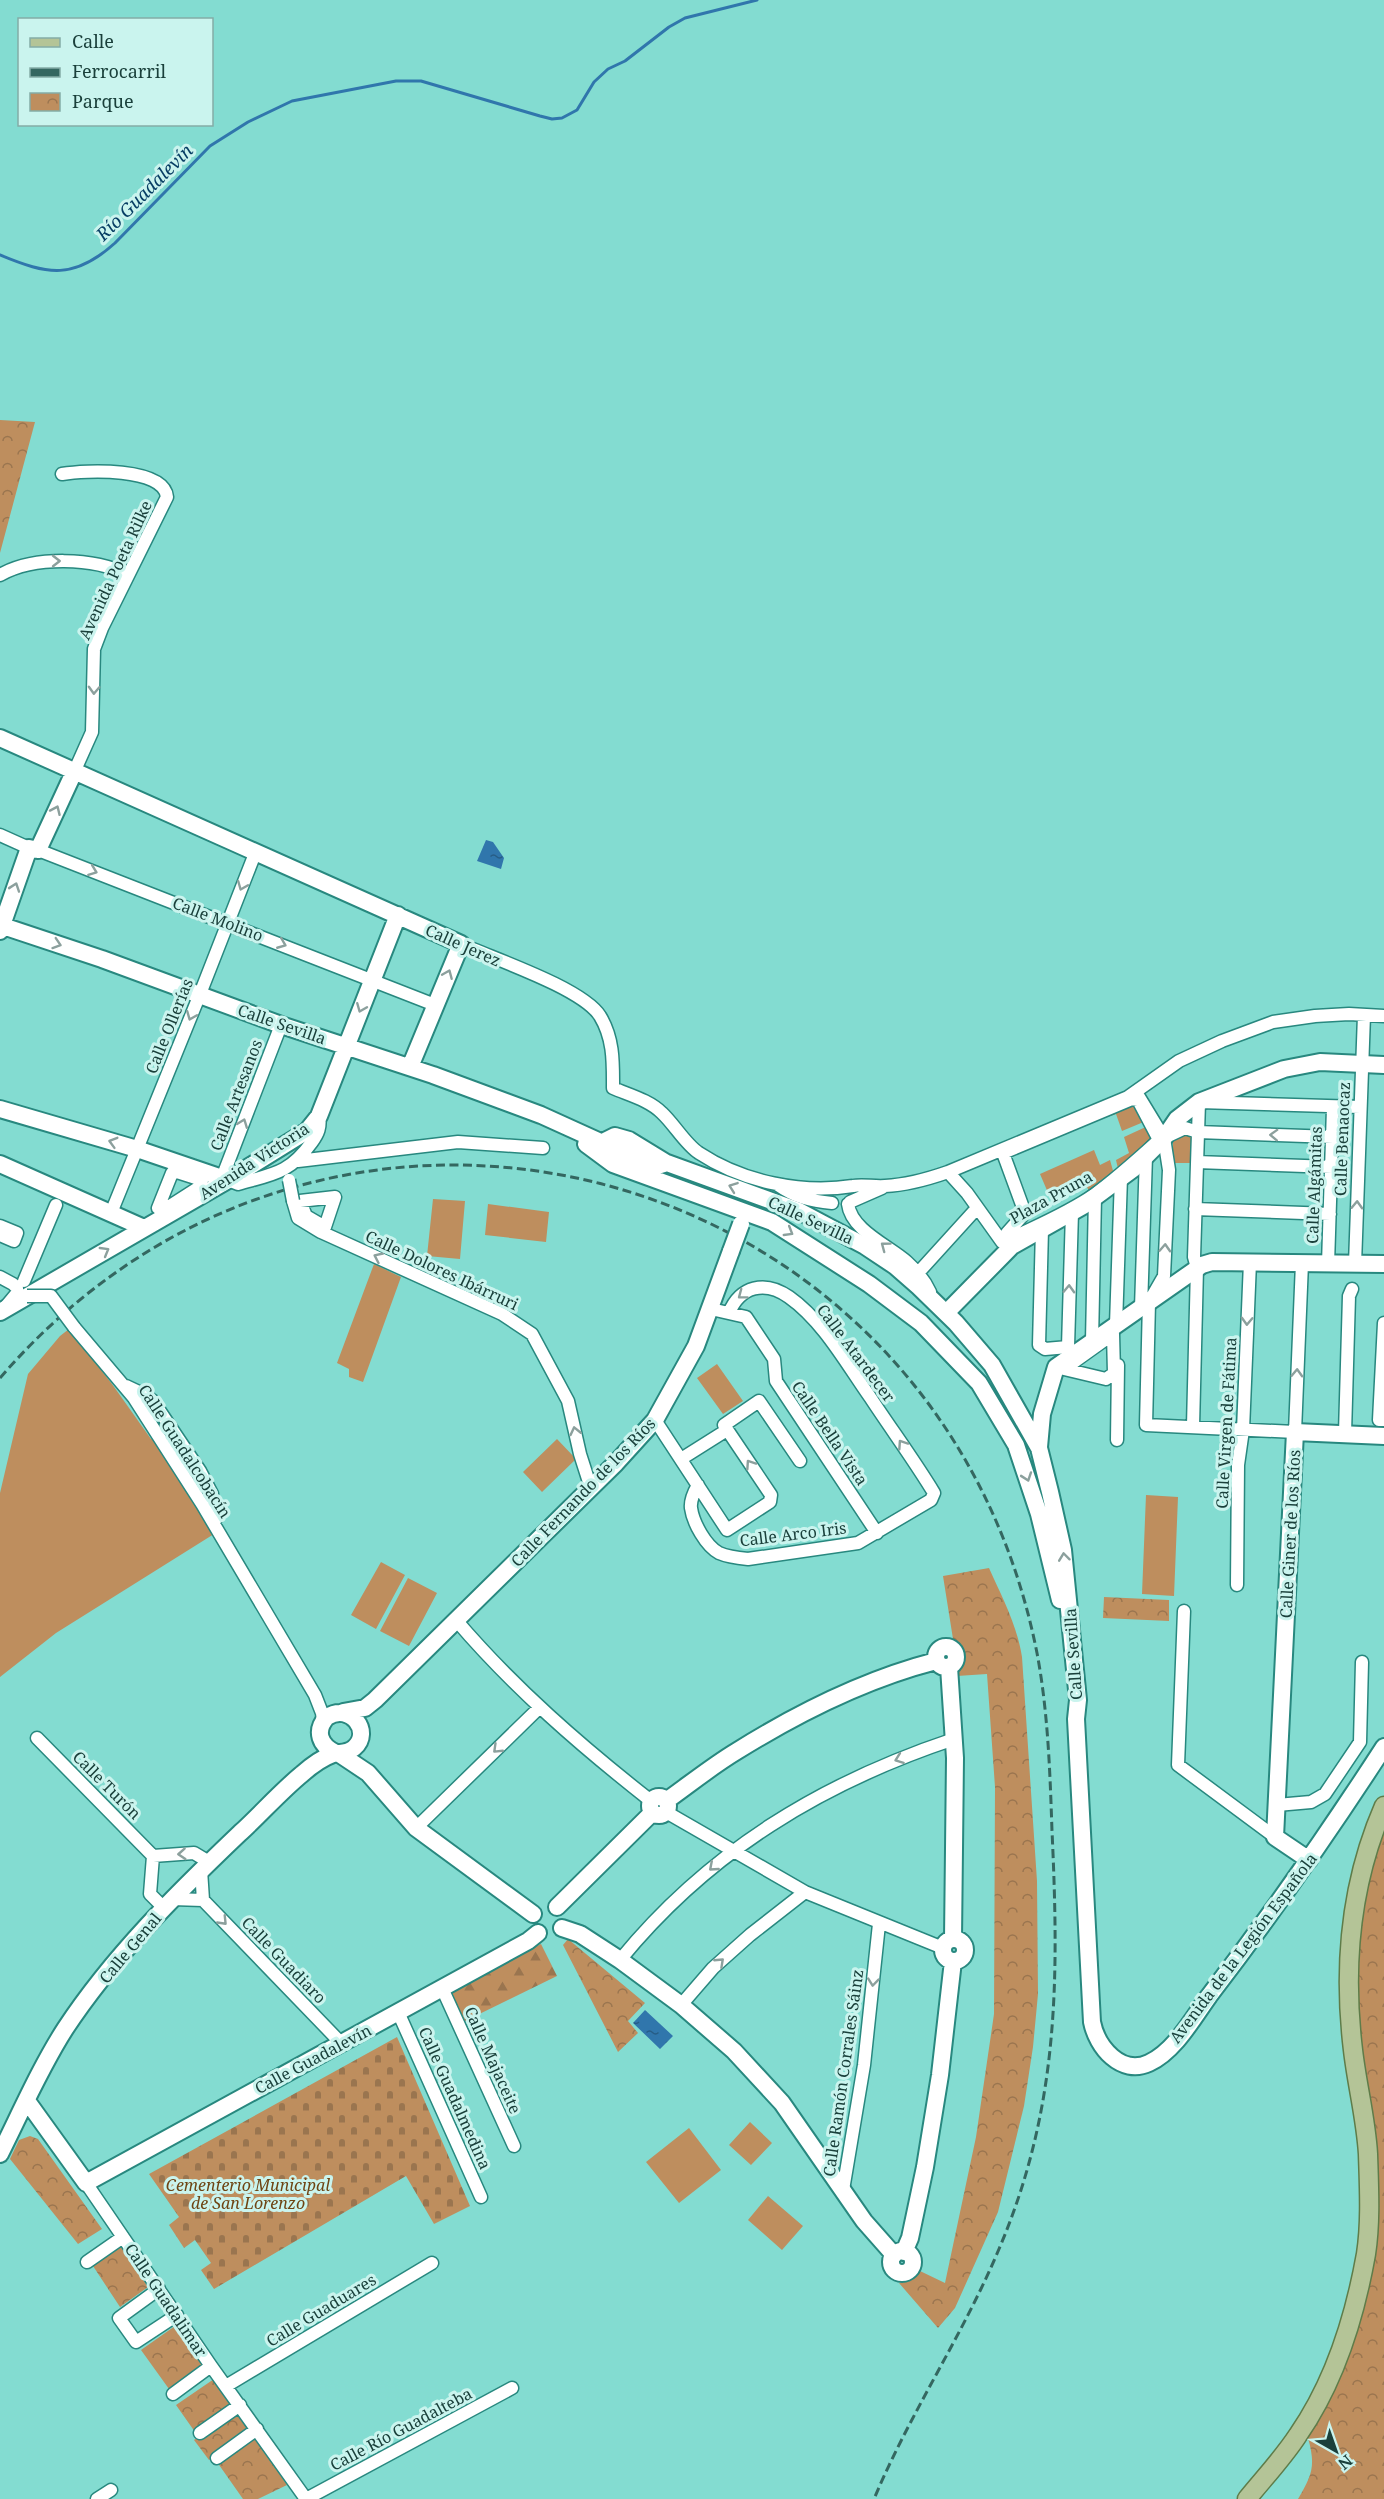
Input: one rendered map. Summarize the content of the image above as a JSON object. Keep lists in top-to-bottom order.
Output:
{
  "streets": {
    "main road": [
      "Calle Jerez",
      "Calle Sevilla",
      "Avenida Victoria",
      "Calle Fernando de los Ríos",
      "Calle Giner de los Ríos",
      "Calle Genal",
      "Avenida de la Legión Española",
      "Calle Guadalevín",
      "Calle Guadalimar"
    ],
    "street": [
      "Avenida Poeta Rilke",
      "Calle Molino",
      "Calle Ollerías",
      "Calle Artesanos",
      "Calle Benaocaz",
      "Calle Algámitas",
      "Plaza Pruna",
      "Calle Dolores Ibárruri",
      "Calle Atardecer",
      "Calle Virgen de Fátima",
      "Calle Bella Vista",
      "Calle Guadalcobacín",
      "Calle Arco Iris",
      "Calle Turón",
      "Calle Guadiaro",
      "Calle Majaceite",
      "Calle Ramón Corrales Sáinz",
      "Calle Guadalmedina",
      "Calle Guaduares",
      "Calle Río Guadalteba"
    ]
  },
  "crossings": [
    ["Avenida Poeta Rilke", "Calle Jerez"],
    ["Calle Molino", "Calle Ollerías"],
    ["Calle Molino", "Avenida Victoria"],
    ["Calle Jerez", "Calle Ollerías"],
    ["Calle Jerez", "Avenida Victoria"],
    ["Calle Sevilla", "Calle Ollerías"],
    ["Calle Sevilla", "Calle Artesanos"],
    ["Calle Sevilla", "Avenida Victoria"],
    ["Calle Sevilla", "Calle Fernando de los Ríos"],
    ["Calle Sevilla", "Avenida de la Legión Española"],
    ["Calle Artesanos", "Avenida Victoria"],
    ["Avenida Victoria", "Calle Guadalcobacín"],
    ["Calle Dolores Ibárruri", "Calle Fernando de los Ríos"],
    ["Calle Atardecer", "Calle Bella Vista"],
    ["Calle Atardecer", "Calle Arco Iris"],
    ["Calle Bella Vista", "Calle Fernando de los Ríos"],
    ["Calle Bella Vista", "Calle Arco Iris"],
    ["Calle Guadalcobacín", "Calle Fernando de los Ríos"],
    ["Calle Guadalcobacín", "Calle Genal"],
    ["Calle Fernando de los Ríos", "Calle Genal"],
    ["Calle Genal", "Calle Guadalimar"],
    ["Calle Guadiaro", "Calle Guadalevín"],
    ["Calle Guadalevín", "Calle Majaceite"],
    ["Calle Guadalevín", "Calle Guadalmedina"],
    ["Calle Guadalevín", "Calle Guadalimar"],
    ["Calle Guadalimar", "Calle Guaduares"],
    ["Calle Guadalimar", "Calle Río Guadalteba"]
  ],
  "one_way": [
    "Avenida Poeta Rilke",
    "Calle Molino",
    "Calle Ollerías",
    "Calle Artesanos",
    "Calle Benaocaz",
    "Calle Dolores Ibárruri",
    "Calle Atardecer",
    "Calle Guadiaro",
    "Calle Ramón Corrales Sáinz"
  ],
  "water": ["Río Guadalevín"],
  "parks": ["Cementerio Municipal de San Lorenzo"],
  "legend": ["Calle", "Ferrocarril", "Parque"],
  "north": "bottom right"
}
